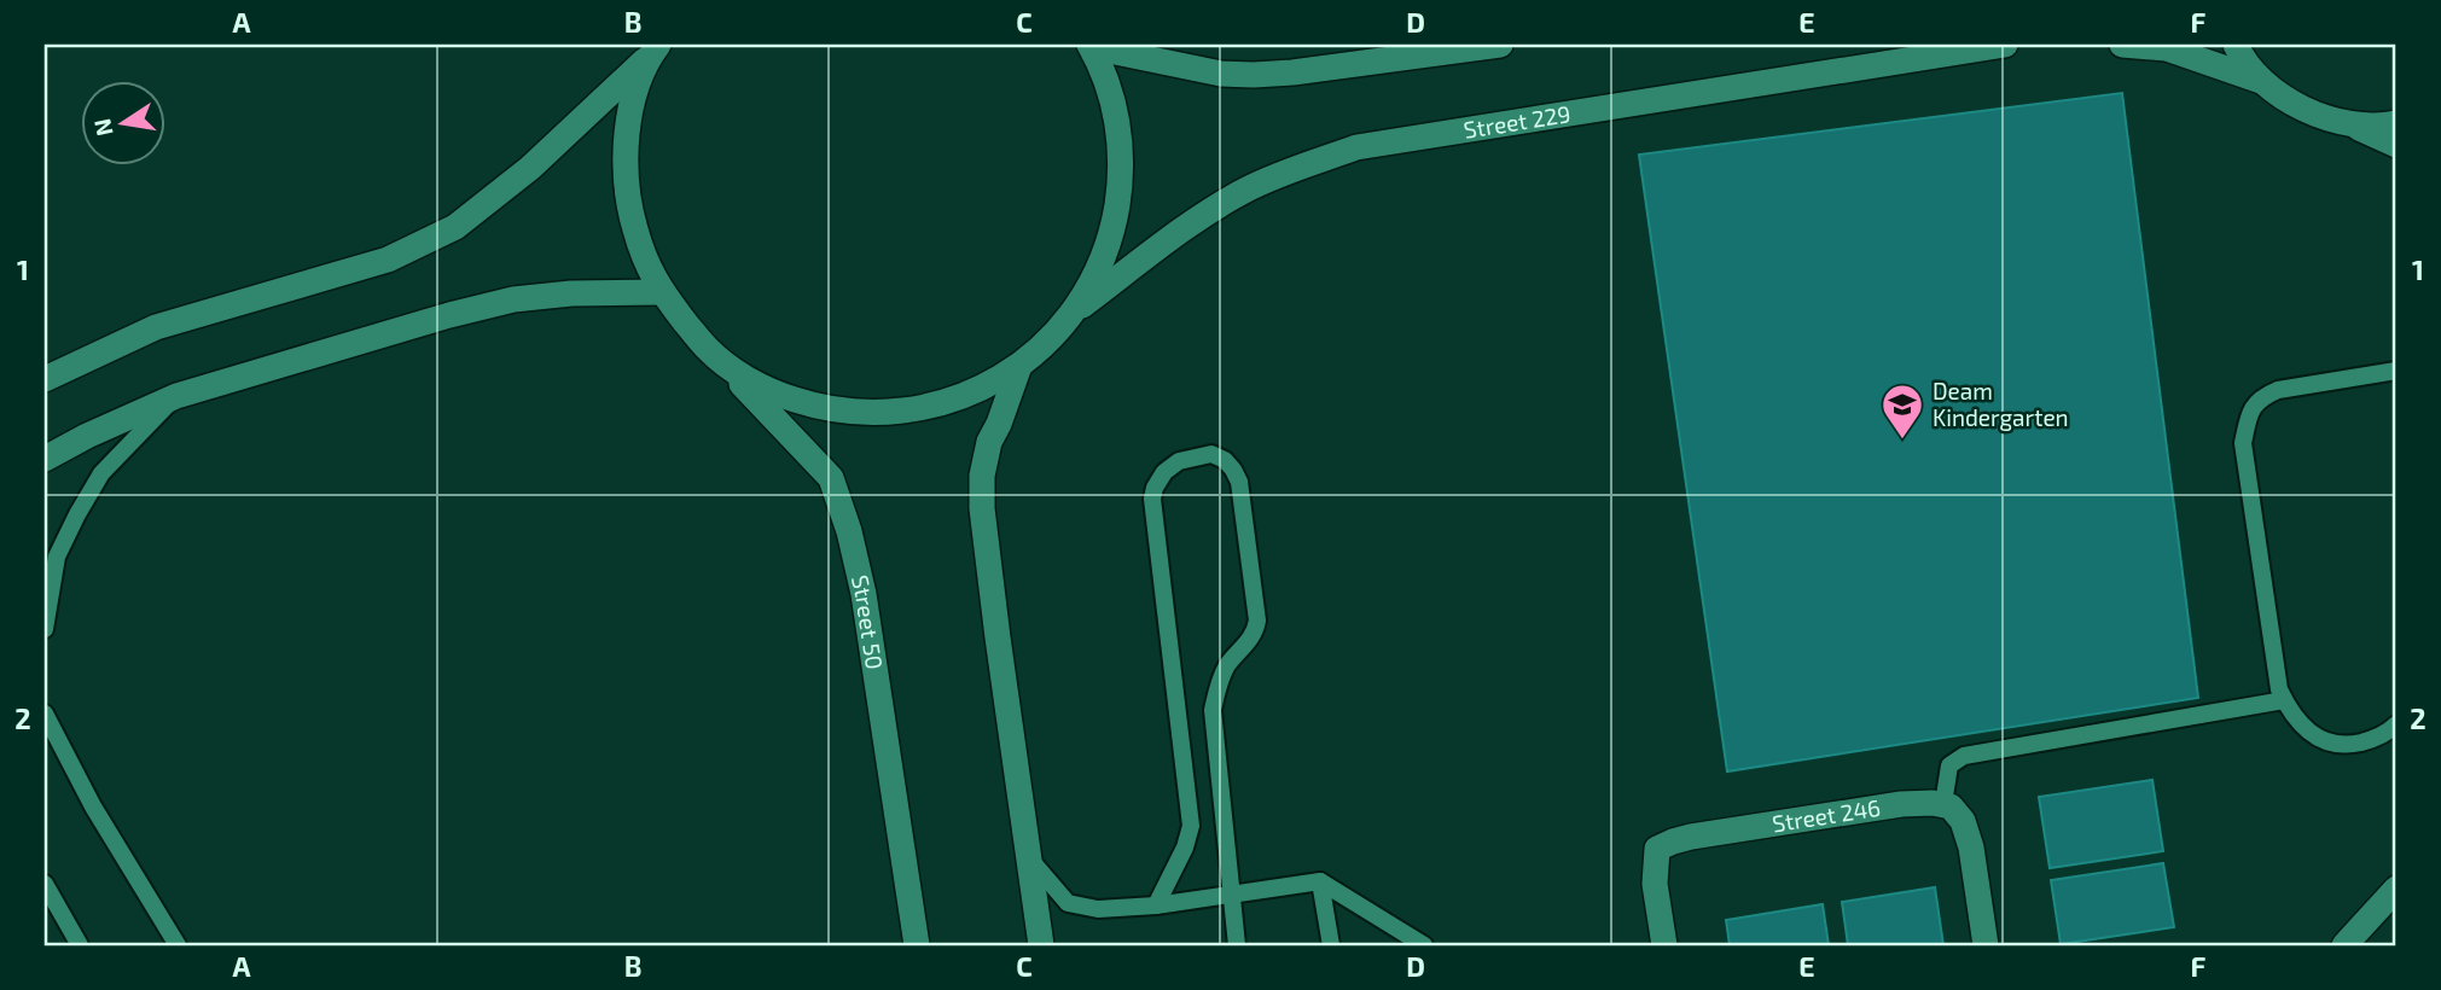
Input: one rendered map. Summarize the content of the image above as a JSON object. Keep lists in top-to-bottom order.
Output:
{
  "streets": {
    "main road": ["Street 229", "Street 50", "Street 246"]
  },
  "places": {
    "school or university": ["Deam Kindergarten"]
  },
  "north": "left",
  "grid": {
    "columns": [
      "A",
      "B",
      "C",
      "D",
      "E",
      "F"
    ],
    "rows": ["1", "2"]
  }
}
